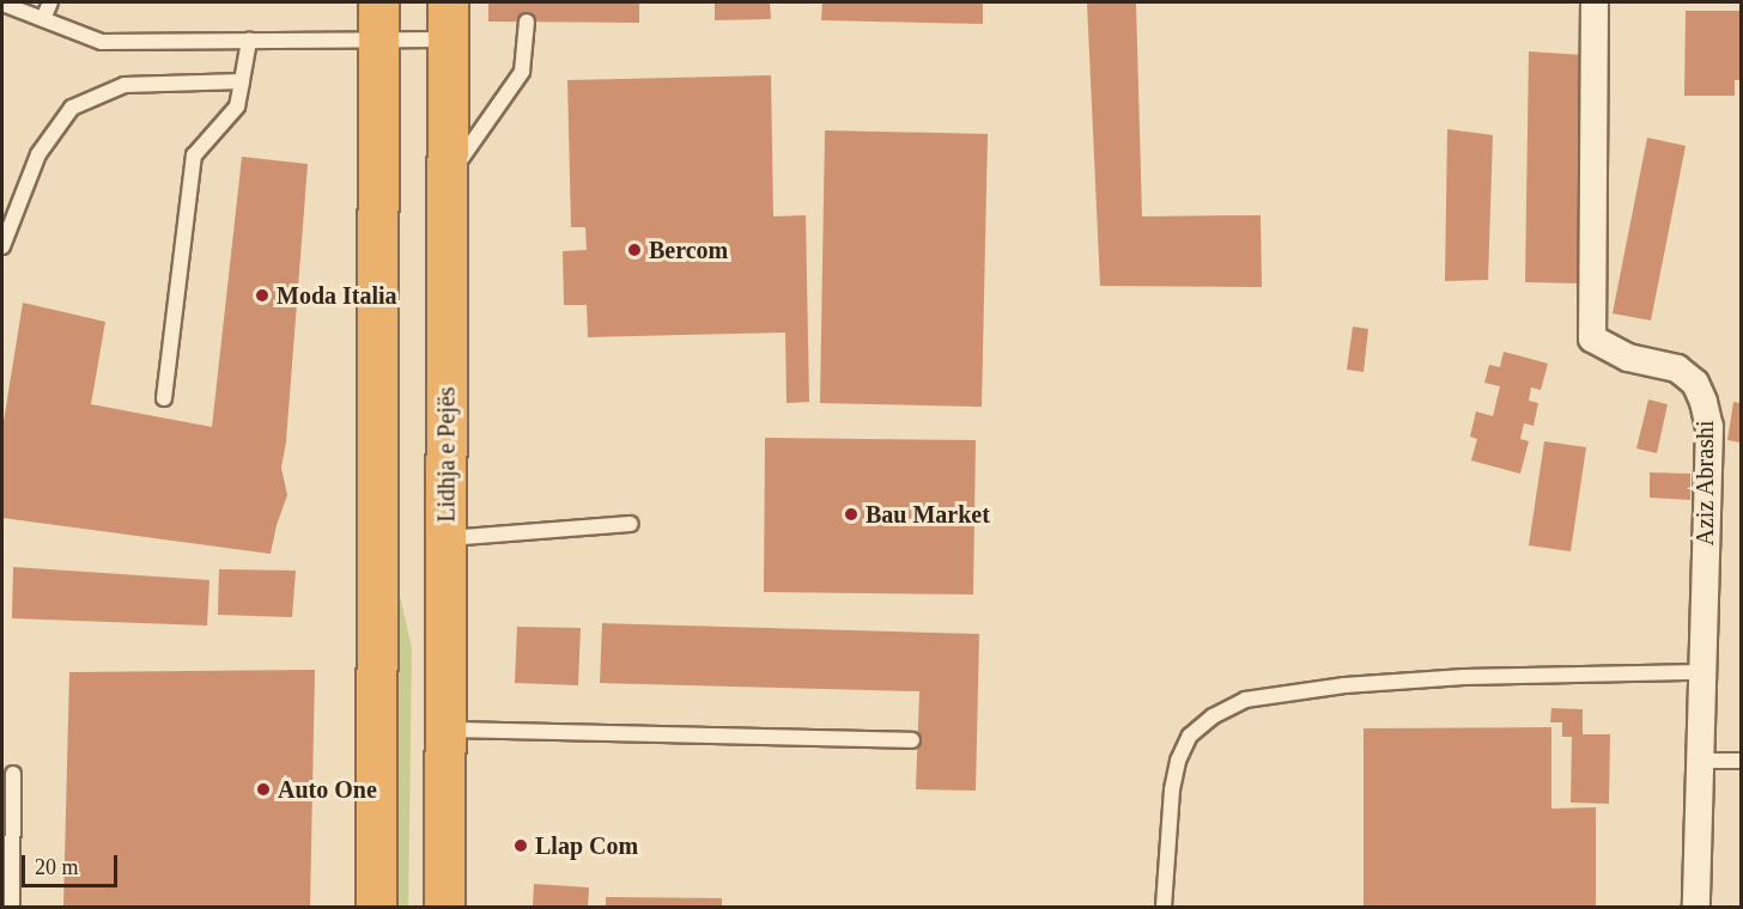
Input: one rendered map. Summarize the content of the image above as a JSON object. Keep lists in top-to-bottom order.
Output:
{
  "streets": {
    "highway": ["Lidhja e Pejës"],
    "street": ["Aziz Abrashi"]
  },
  "places": [
    "Bercom",
    "Moda Italia",
    "Bau Market",
    "Auto One",
    "Llap Com"
  ],
  "scale_bar": "20 m"
}
